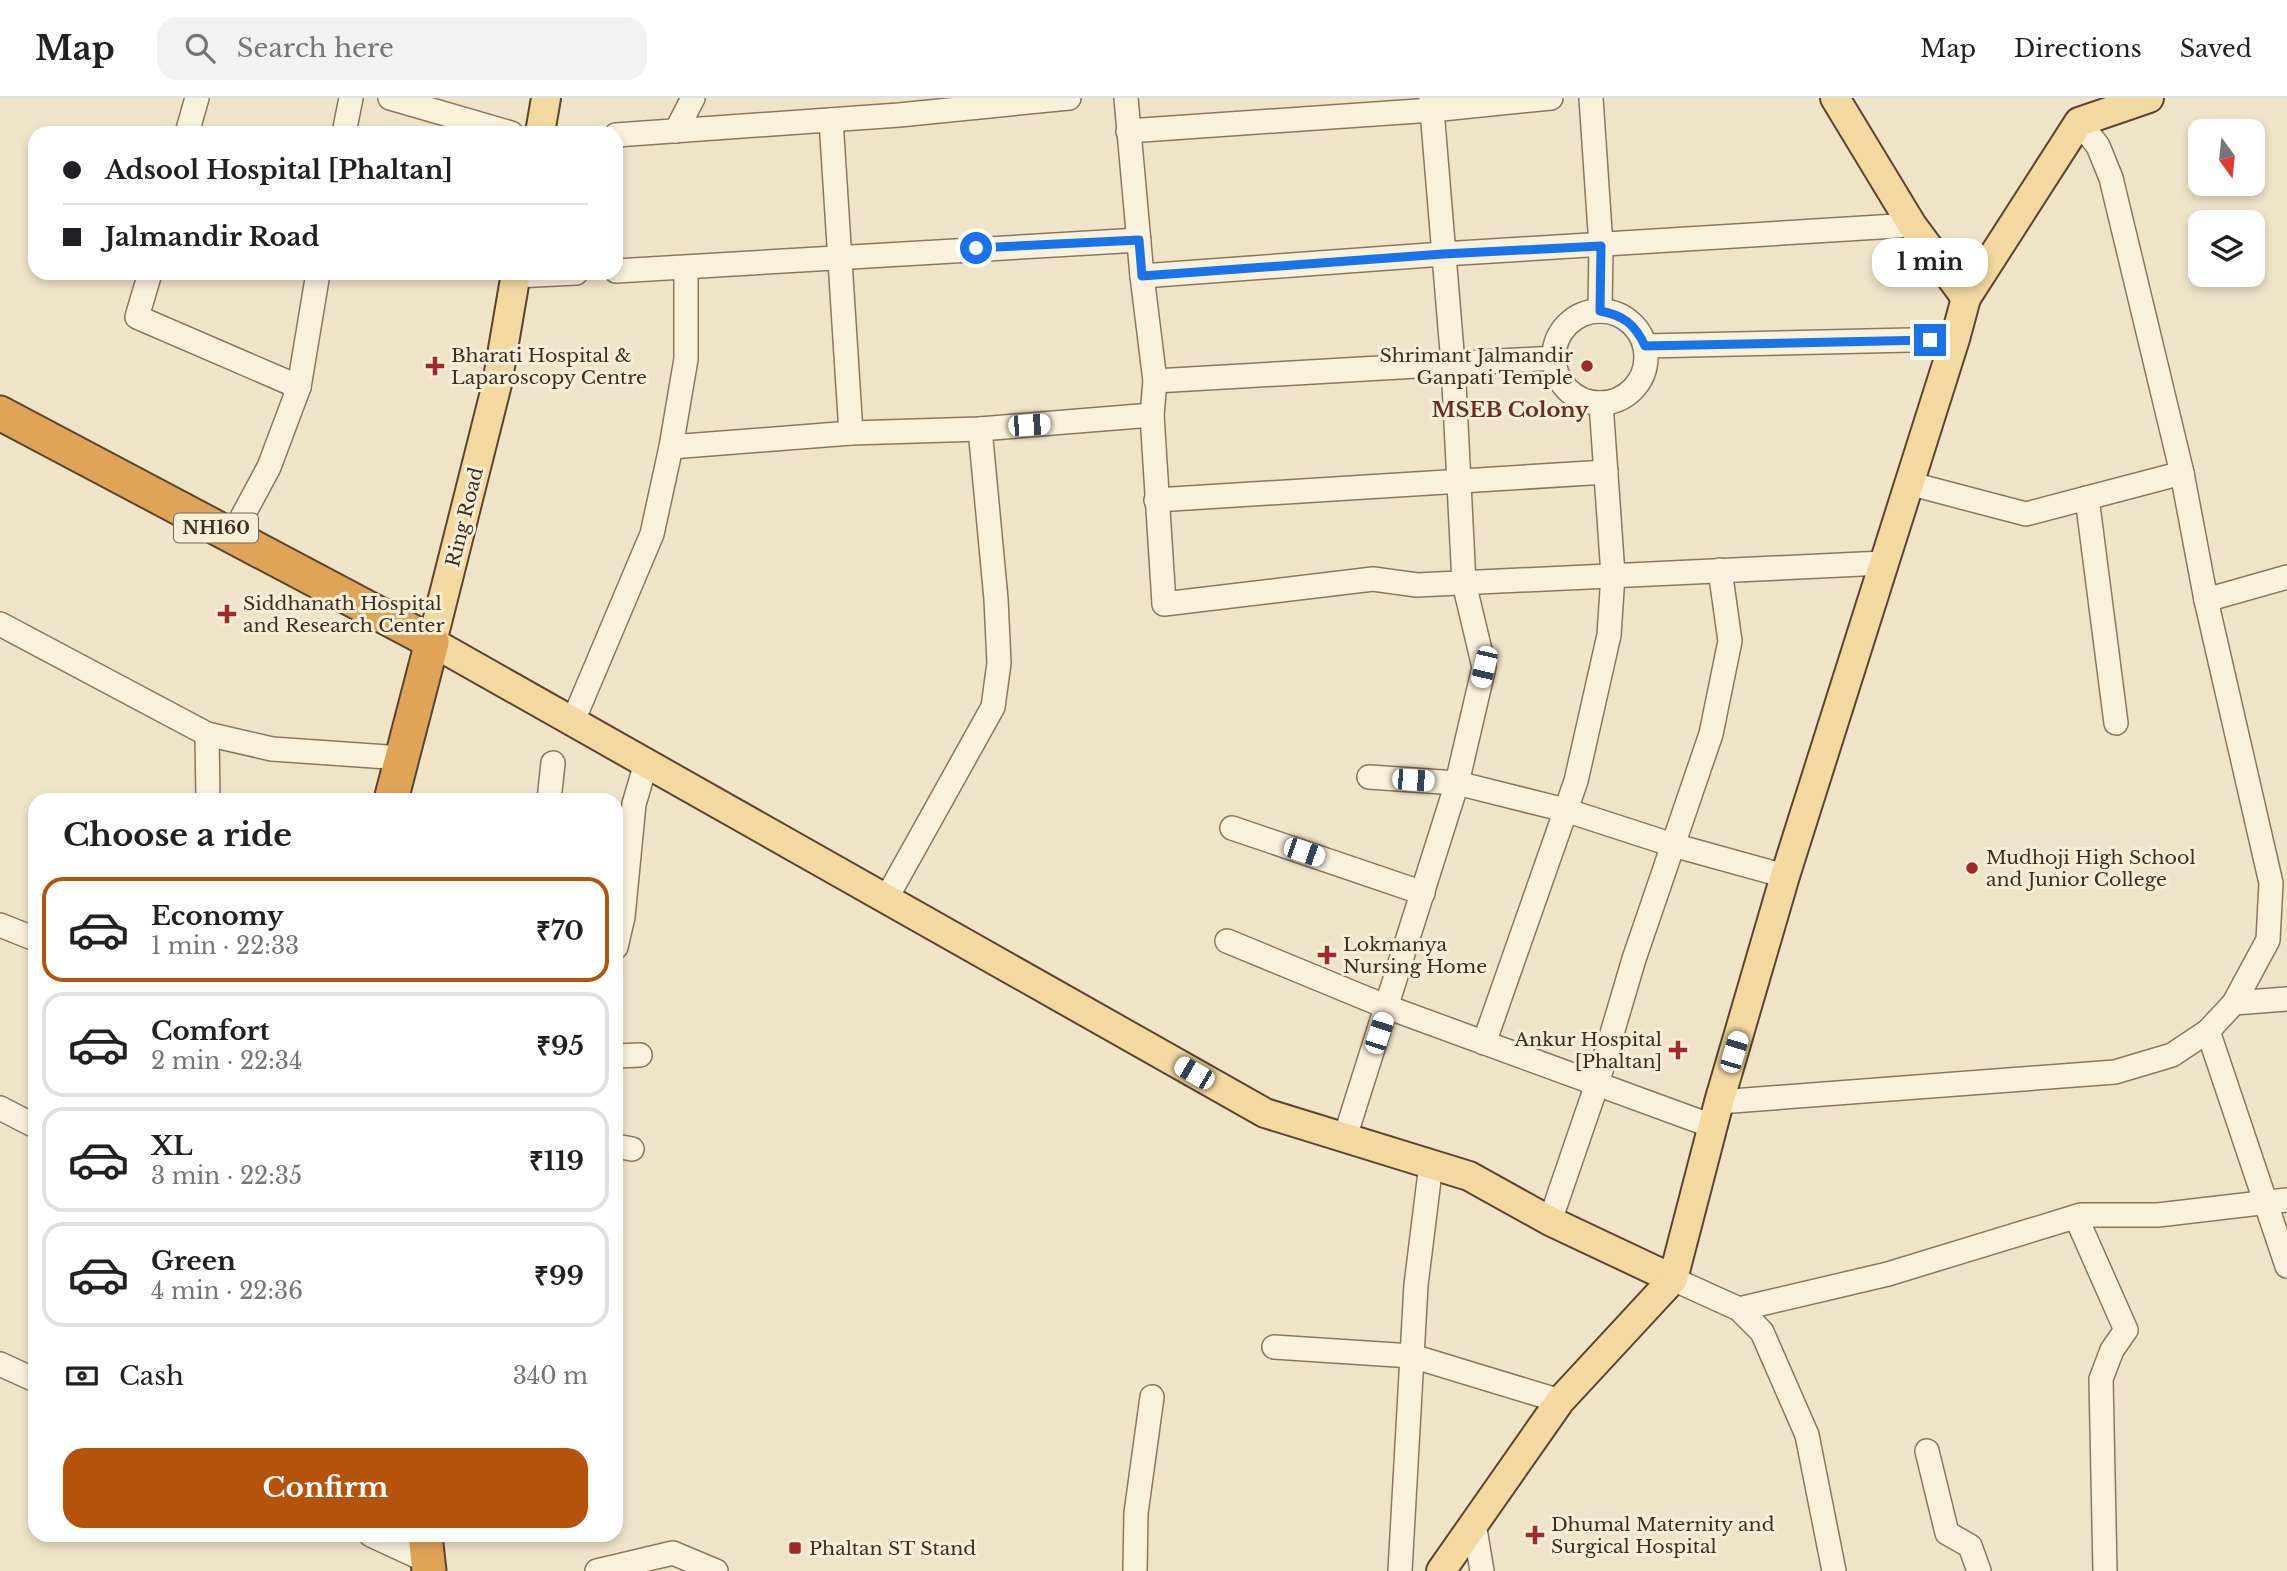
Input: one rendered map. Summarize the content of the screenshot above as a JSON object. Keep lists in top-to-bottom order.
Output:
{
  "streets": {
    "highway": ["Ring Road", "NH160"]
  },
  "crossings": [
    ["Ring Road", "NH160"]
  ],
  "districts": ["MSEB Colony"],
  "places": {
    "health": [
      "Bharati Hospital & Laparoscopy Centre",
      "Siddhanath Hospital and Research Center",
      "Lokmanya Nursing Home",
      "Ankur Hospital [Phaltan]",
      "Dhumal Maternity and Surgical Hospital"
    ],
    "other": ["Shrimant Jalmandir Ganpati Temple", "Mudhoji High School and Junior College"],
    "transit": ["Phaltan ST Stand"]
  },
  "north": "bottom",
  "page": {
    "header": "Map",
    "search": "Search here",
    "nav": ["Map", "Directions", "Saved"],
    "banner": ["Adsool Hospital [Phaltan]", "Jalmandir Road"],
    "bubble": "1 min",
    "heading": "Choose a ride",
    "list": [
      {
        "name": "Economy",
        "note": "1 min · 22:33",
        "value": "₹70"
      },
      {
        "name": "Comfort",
        "note": "2 min · 22:34",
        "value": "₹95"
      },
      {
        "name": "XL",
        "note": "3 min · 22:35",
        "value": "₹119"
      },
      {
        "name": "Green",
        "note": "4 min · 22:36",
        "value": "₹99"
      }
    ],
    "pay": ["Cash", "340 m"],
    "buttons": "Confirm"
  }
}
